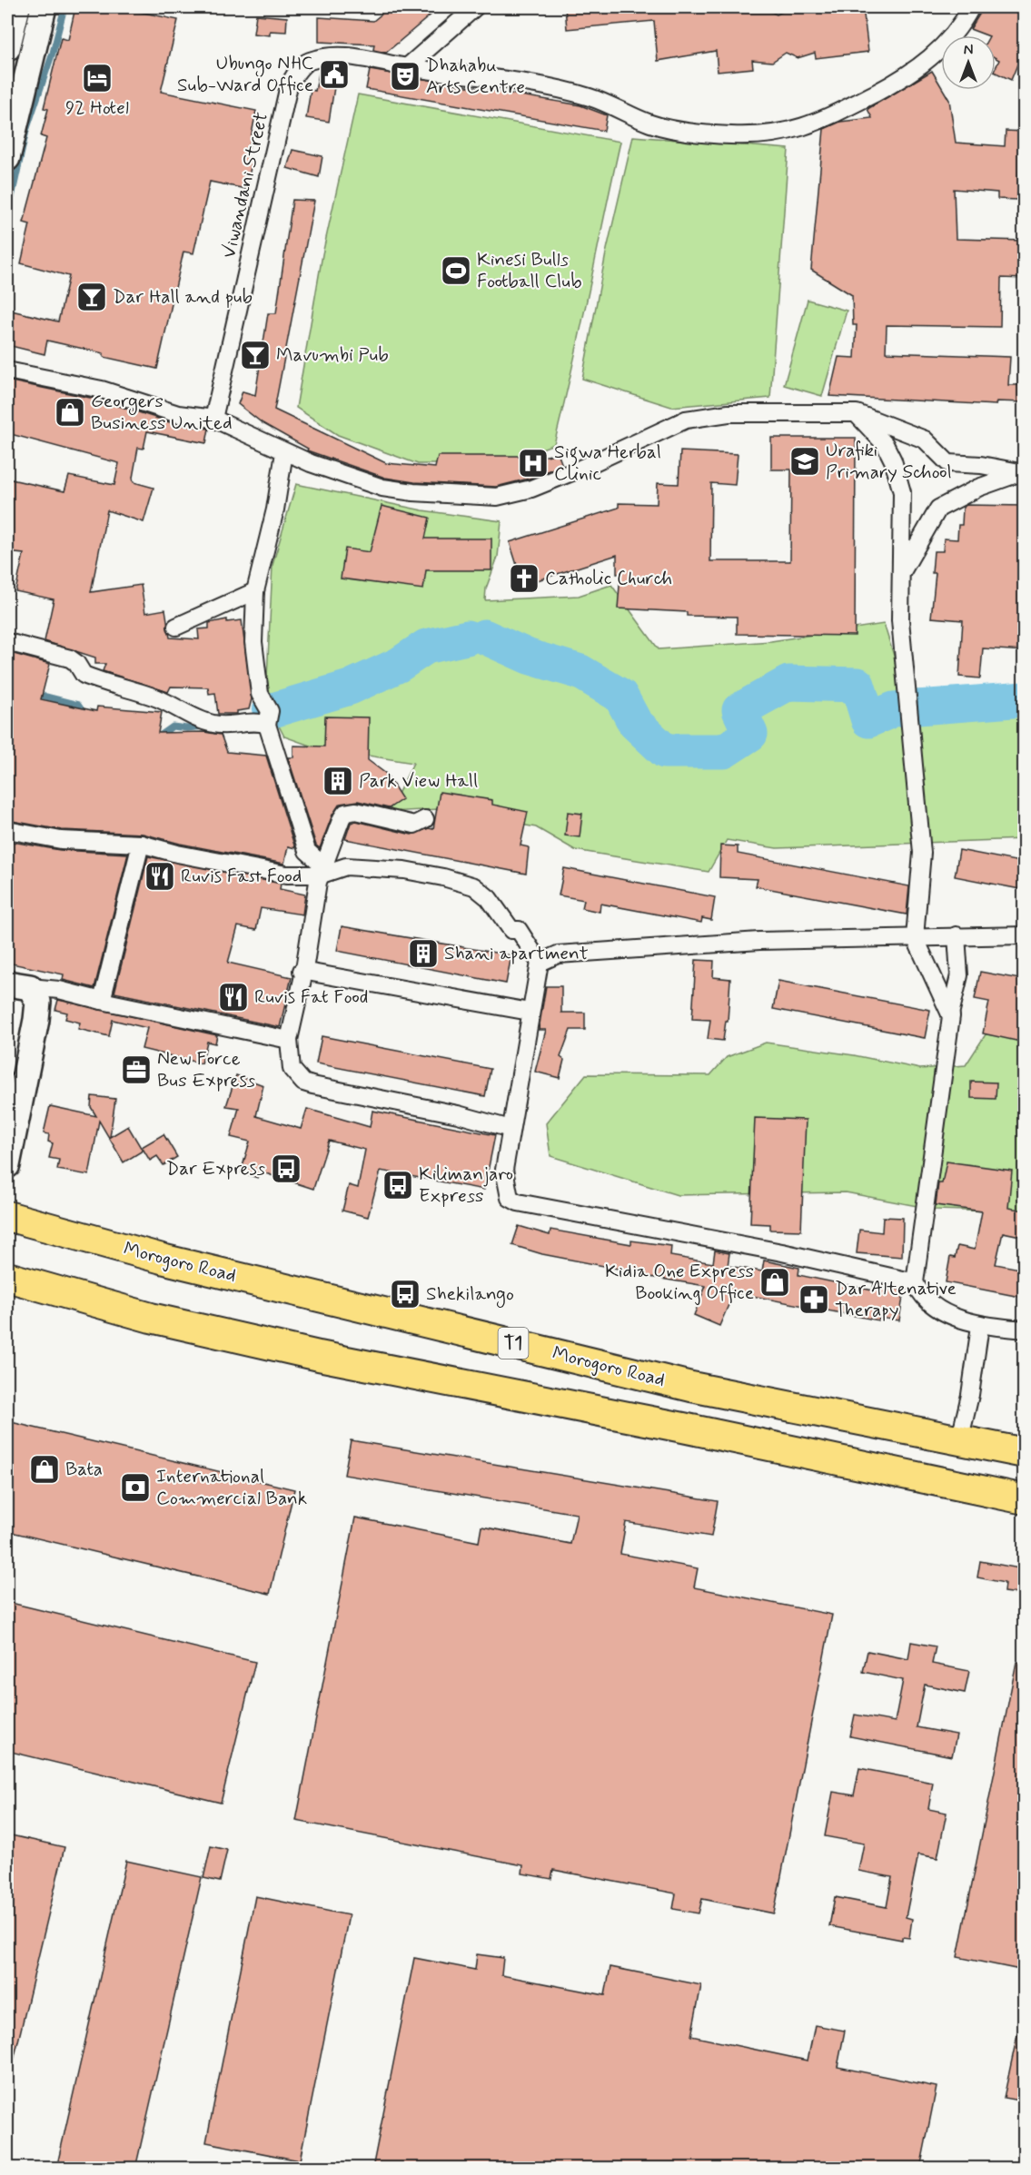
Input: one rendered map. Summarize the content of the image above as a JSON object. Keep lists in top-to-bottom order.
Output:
{
  "streets": {
    "highway": ["Morogoro Road", "T1"],
    "street": ["Viwandani Street"]
  },
  "places": {
    "public building": ["Ubungo NHC Sub-Ward Office"],
    "theatre": ["Dhahabu Arts Centre"],
    "hotel": ["92 Hotel"],
    "sports": ["Kinesi Bulls Football Club"],
    "bar": ["Dar Hall and pub", "Mavumbi Pub"],
    "shop": ["Georgers Business United", "Kidia One Express Booking Office", "Bata"],
    "school or university": ["Urafiki Primary School"],
    "hospital": ["Sigwa Herbal Clinic"],
    "church": ["Catholic Church"],
    "building": ["Park View Hall", "Shani apartment"],
    "restaurant": ["Ruvis Fast Food", "Ruvis Fat Food"],
    "office": ["New Force Bus Express"],
    "bus stop": ["Dar Express", "Kilimanjaro Express", "Shekilango"],
    "pharmacy": ["Dar Altenative Therapy"],
    "bank": ["International Commercial Bank"]
  },
  "north": "top"
}
